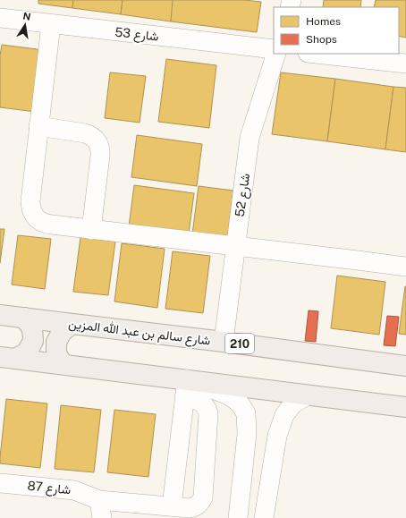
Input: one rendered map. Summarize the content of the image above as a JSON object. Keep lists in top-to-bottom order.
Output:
{
  "streets": {
    "main road": ["شارع سالم بن عبد الله المزين", "210"],
    "street": ["شارع 53", "شارع 52", "شارع 87"]
  },
  "crossings": [
    ["شارع 52", "شارع سالم بن عبد الله المزين"]
  ],
  "legend": ["Homes", "Shops"],
  "north": "top"
}
